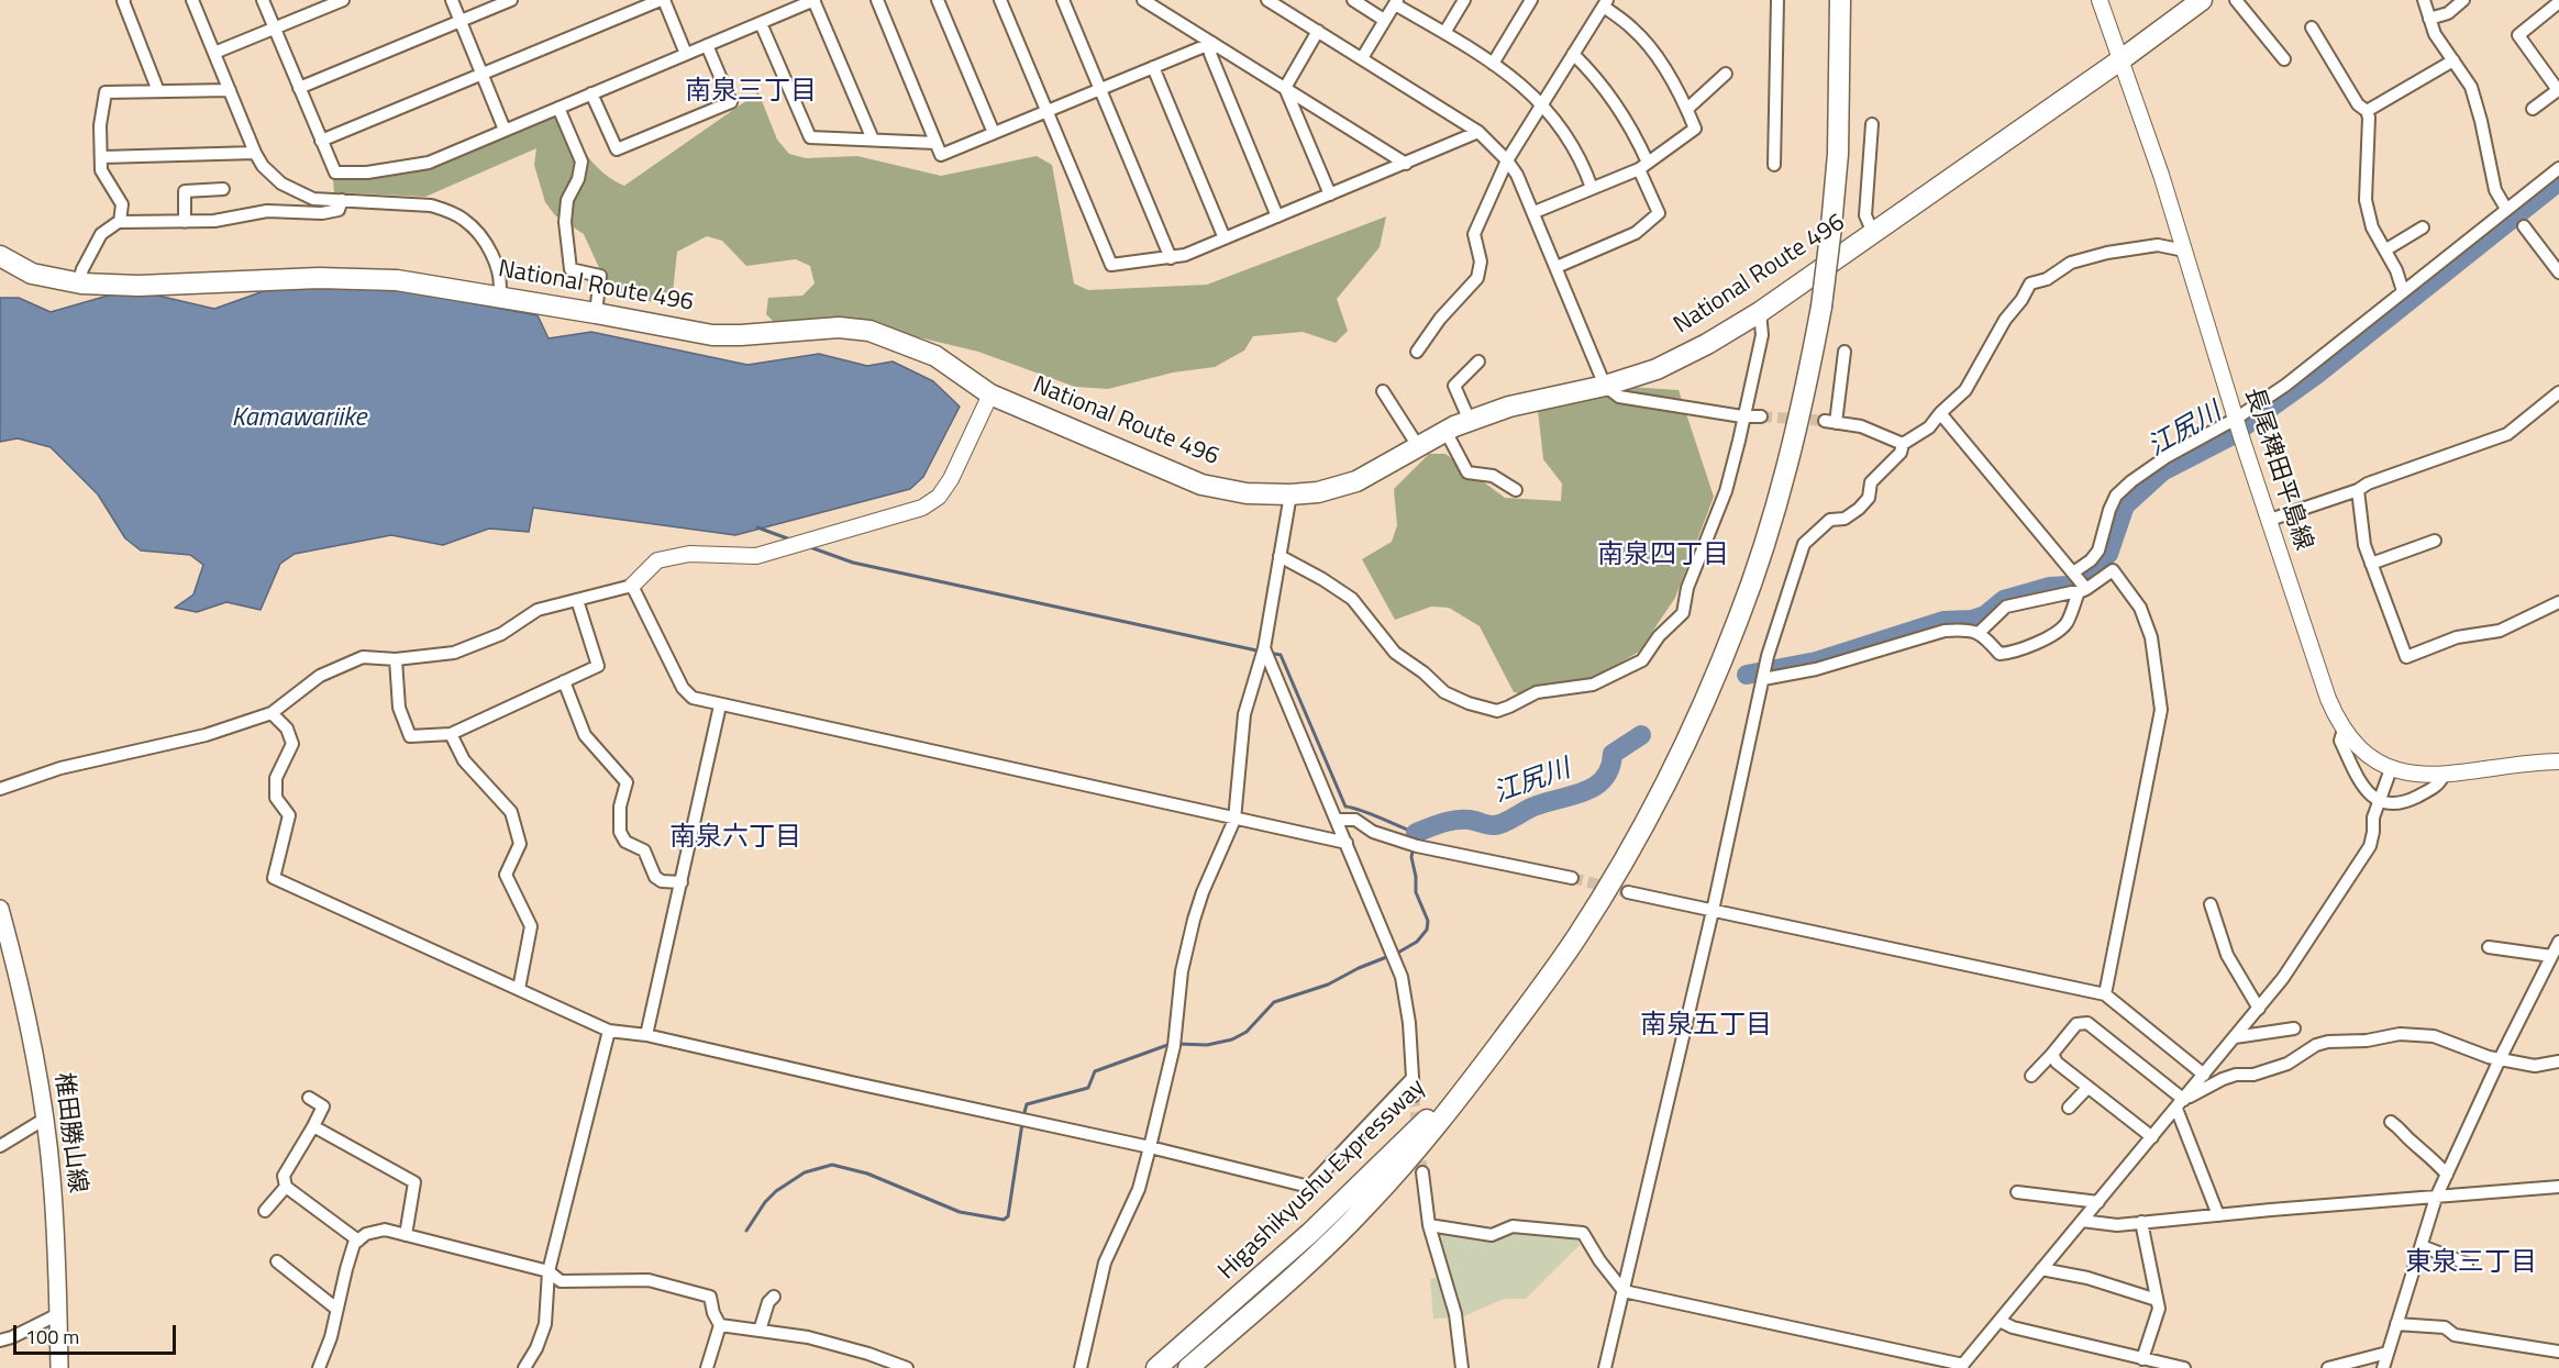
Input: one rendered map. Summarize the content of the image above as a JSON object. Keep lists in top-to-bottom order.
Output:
{
  "streets": {
    "highway": ["National Route 496", "Higashikyushu Expressway"],
    "main road": ["長尾稗田平島線", "椎田勝山線"]
  },
  "crossings": [
    ["National Route 496", "長尾稗田平島線"]
  ],
  "districts": [
    "南泉三丁目",
    "南泉四丁目",
    "南泉六丁目",
    "南泉五丁目",
    "東泉三丁目"
  ],
  "water": ["Kamawariike", "江尻川"],
  "scale_bar": "100 m"
}
